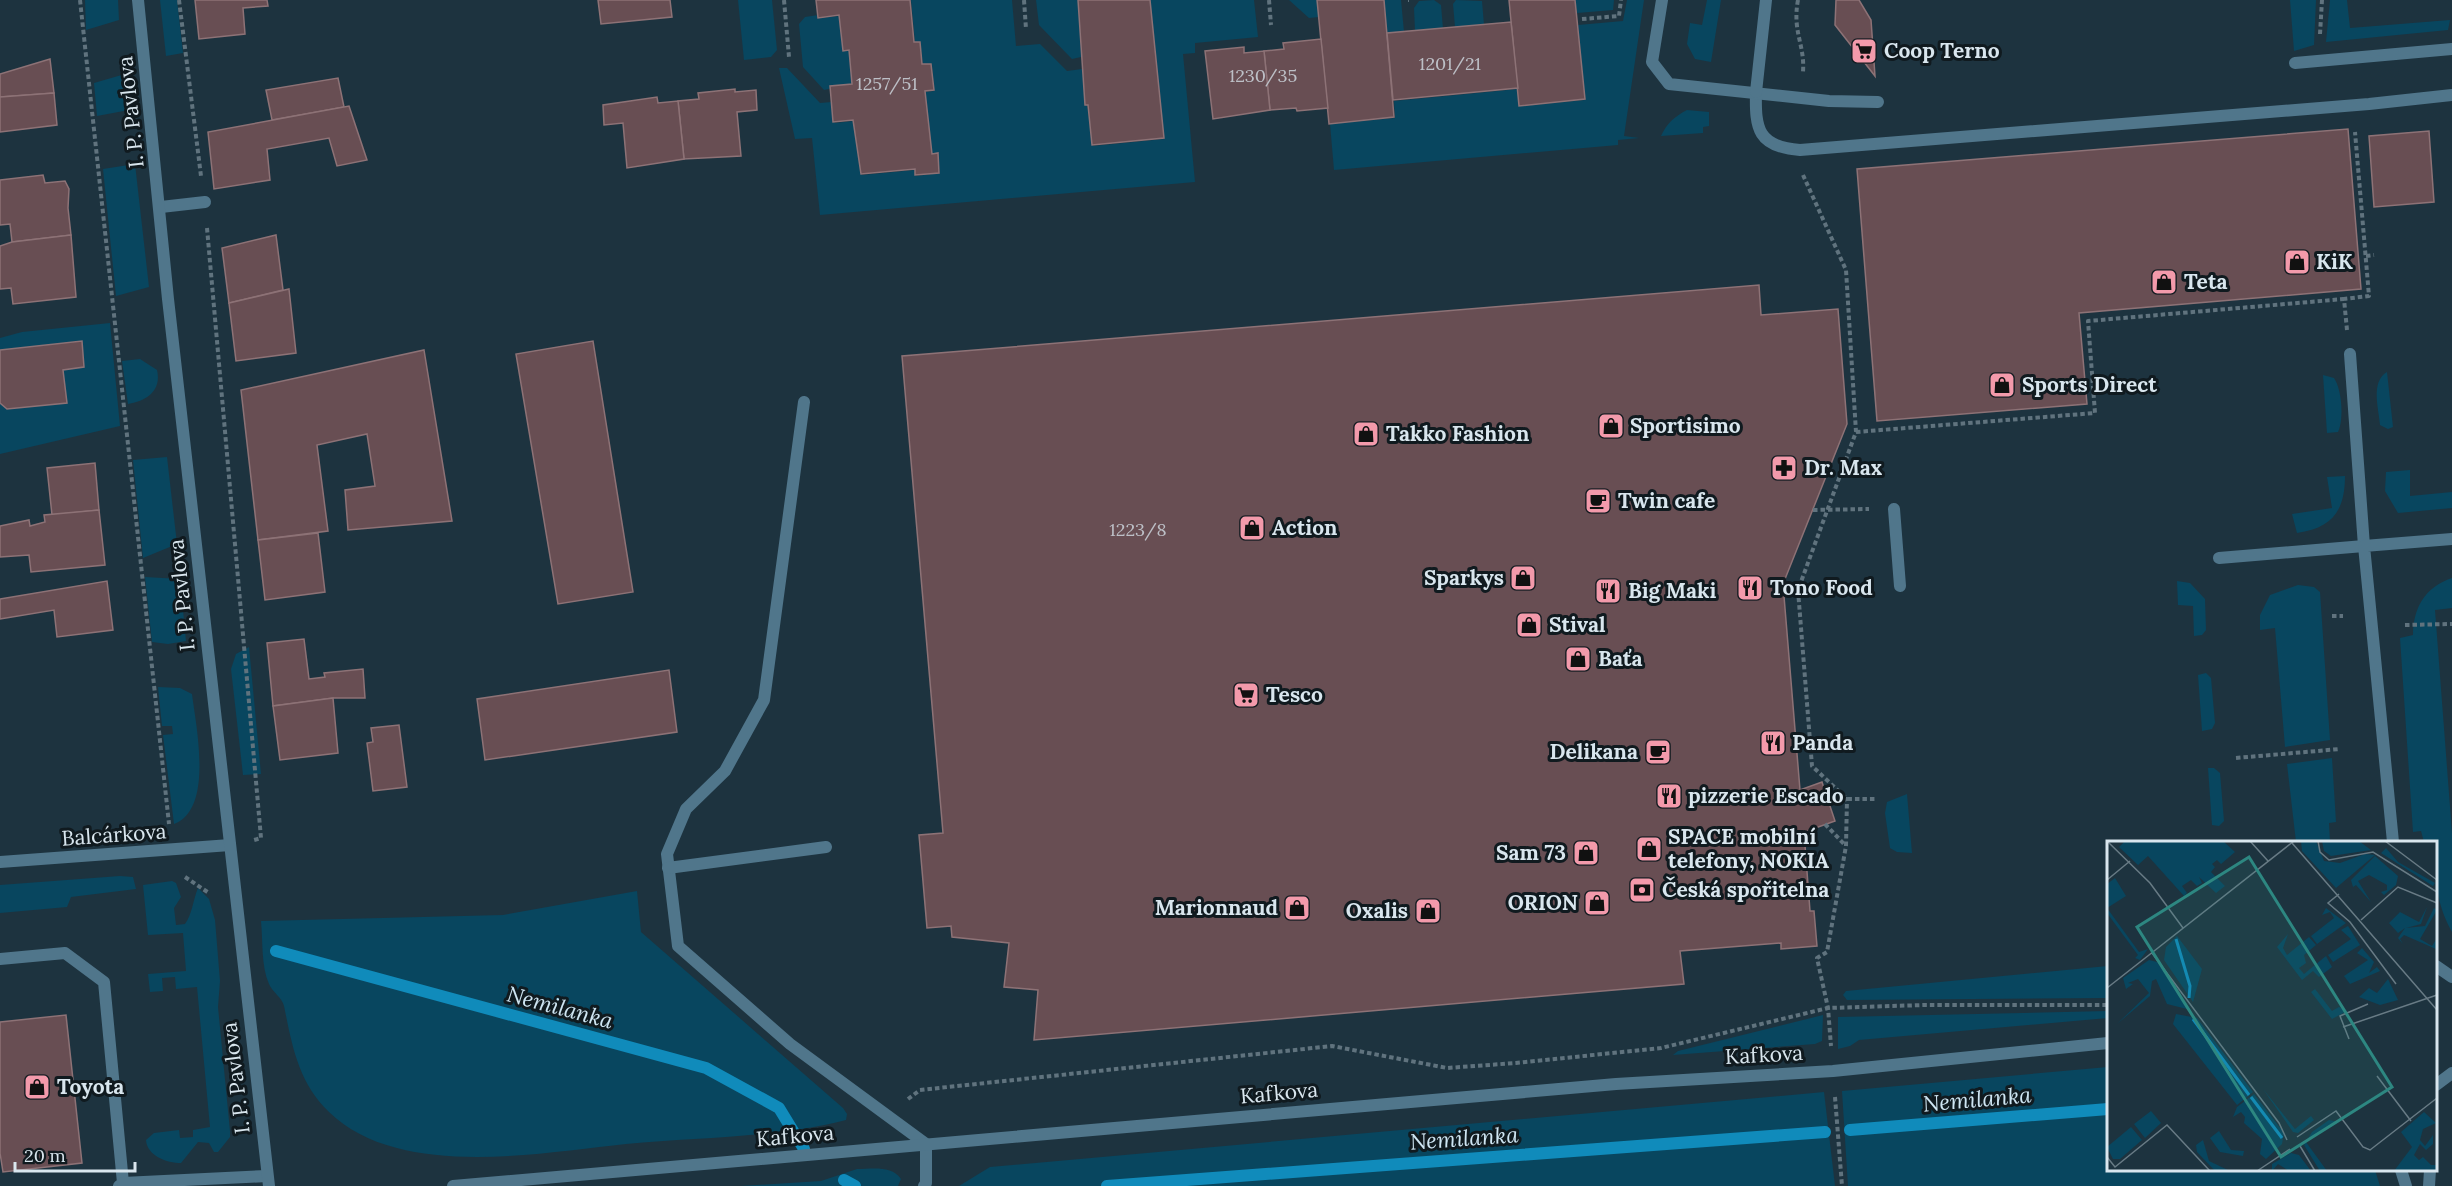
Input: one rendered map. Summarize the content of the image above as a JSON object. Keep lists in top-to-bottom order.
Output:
{
  "streets": {
    "street": ["I. P. Pavlova", "Balcárkova", "Kafkova"]
  },
  "crossings": [
    ["I. P. Pavlova", "Balcárkova"]
  ],
  "water": ["Nemilanka"],
  "places": {
    "supermarket": ["Coop Terno", "Tesco"],
    "shop": [
      "KiK",
      "Teta",
      "Sports Direct",
      "Sportisimo",
      "Takko Fashion",
      "Action",
      "Sparkys",
      "Stival",
      "Baťa",
      "SPACE mobilní telefony, NOKIA",
      "Sam 73",
      "ORION",
      "Marionnaud",
      "Oxalis",
      "Toyota"
    ],
    "pharmacy": ["Dr. Max"],
    "cafe": ["Twin cafe", "Delikana"],
    "restaurant": [
      "Tono Food",
      "Big Maki",
      "Panda",
      "pizzerie Escado"
    ],
    "bank": ["Česká spořitelna"]
  },
  "house_numbers": [
    "1201/21",
    "1230/35",
    "1257/51",
    "1223/8"
  ],
  "scale_bar": "20 m"
}
